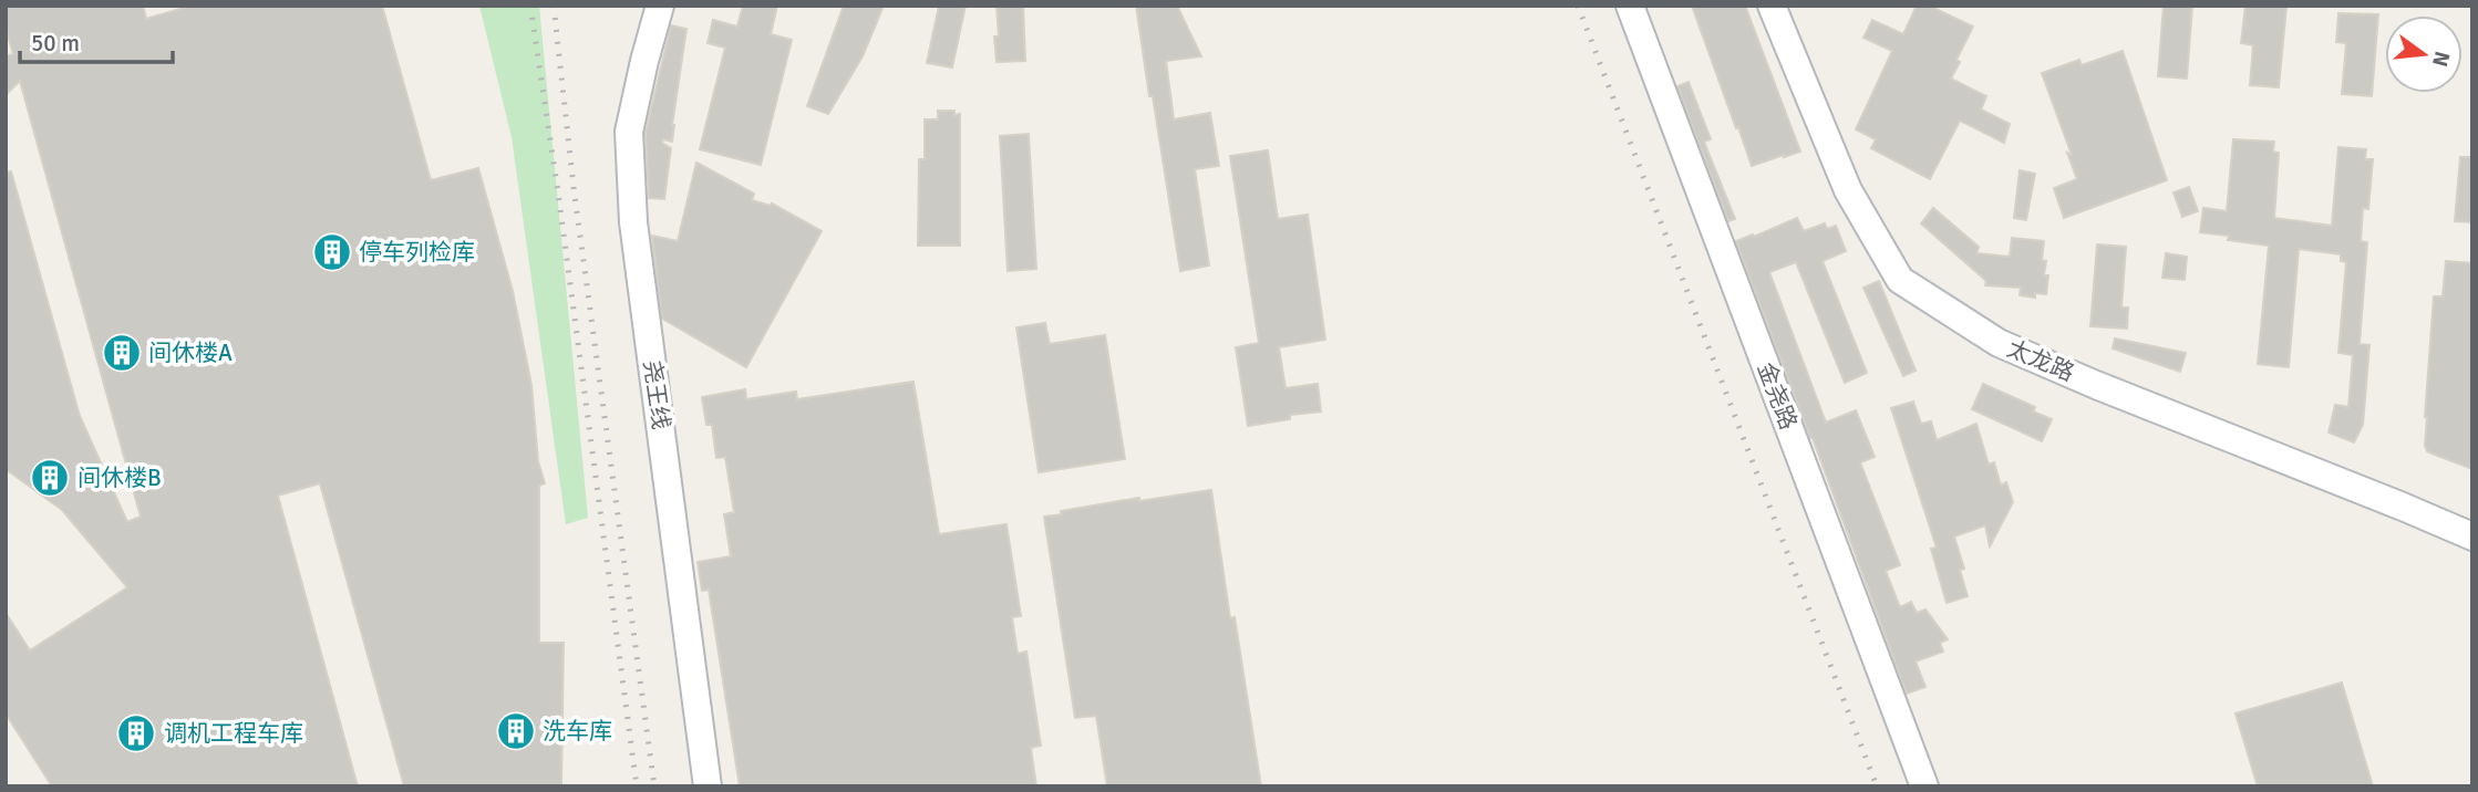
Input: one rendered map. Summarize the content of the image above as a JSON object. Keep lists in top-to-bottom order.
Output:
{
  "streets": {
    "street": ["太龙路", "尧王线", "金尧路"]
  },
  "places": {
    "building": [
      "停车列检库",
      "间休楼A",
      "间休楼B",
      "洗车库",
      "调机工程车库"
    ]
  },
  "scale_bar": "50 m",
  "north": "right"
}
